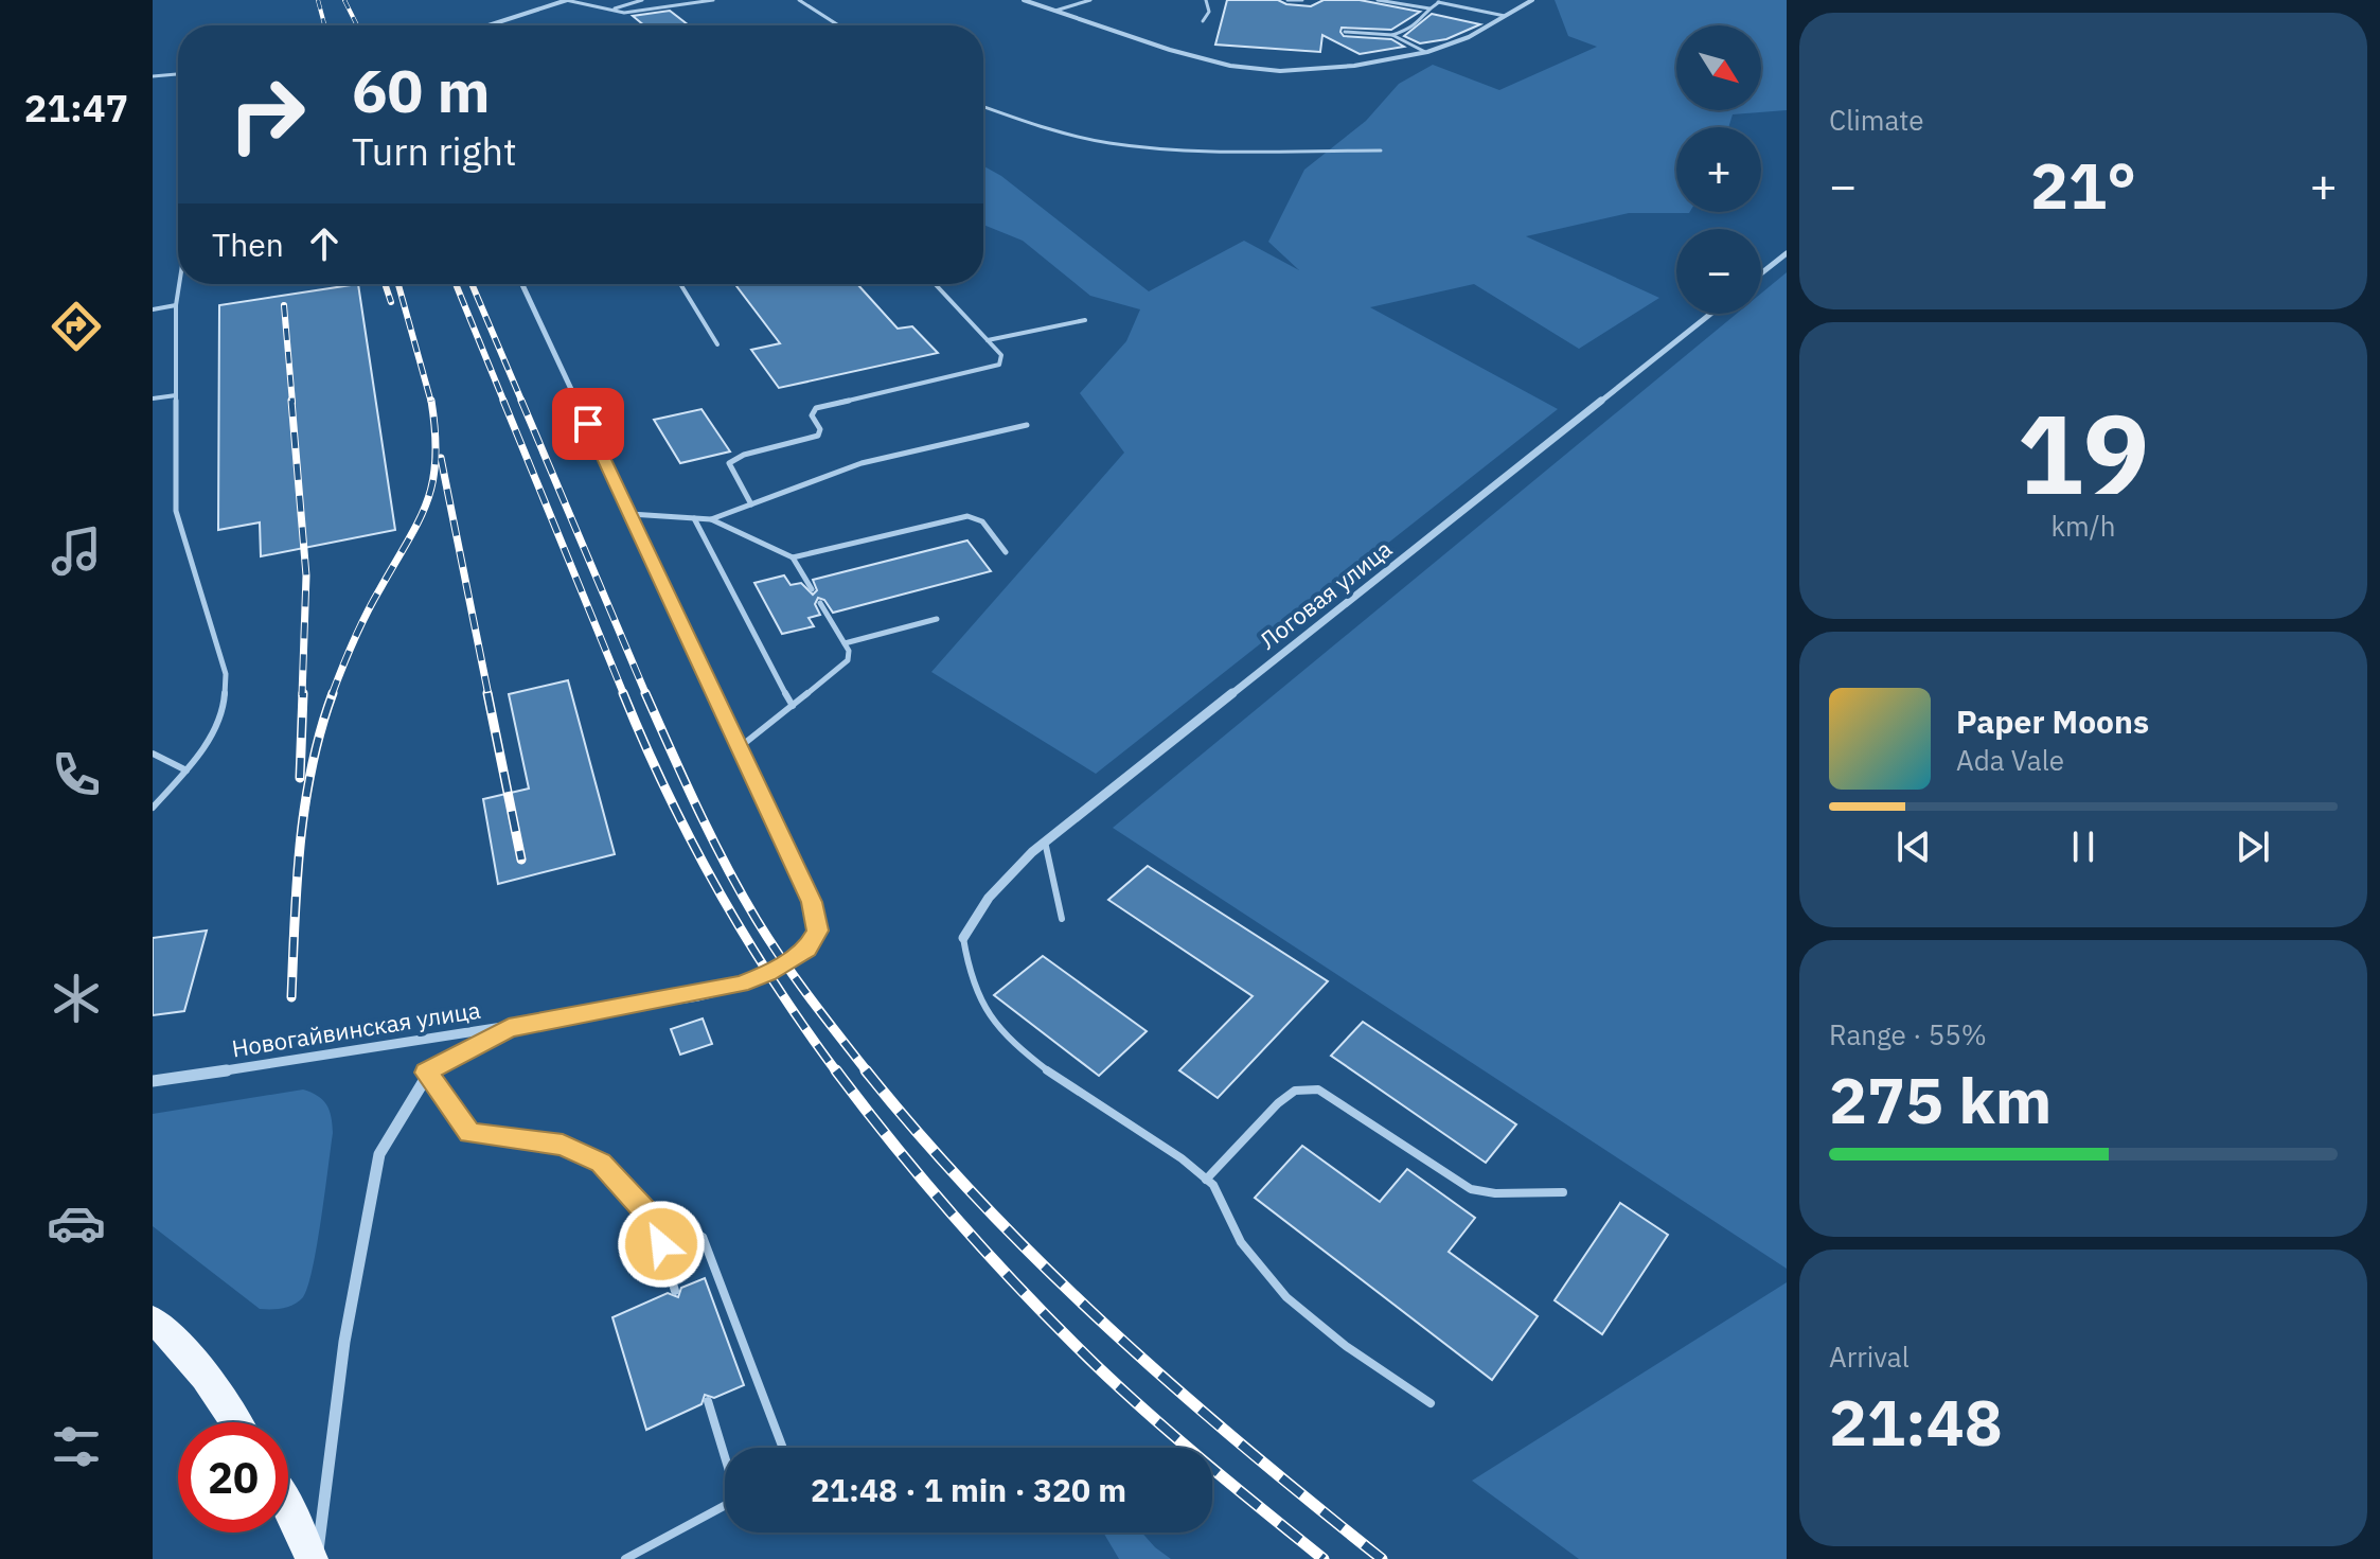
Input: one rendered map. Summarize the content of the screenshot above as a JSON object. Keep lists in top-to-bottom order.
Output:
{
  "streets": {
    "street": ["Логовая улица", "Новогайвинская улица"]
  },
  "north": "bottom right",
  "page": {
    "tabs": "21:47",
    "tile": [
      "Climate",
      ["19", "km/h"],
      ["Range · 55%", "275 km"],
      ["Arrival", "21:48"]
    ],
    "map_buttons": ["+", "−"],
    "turn": ["60 m", "Turn right"],
    "heat": ["−", "21°", "+"],
    "then": "Then",
    "song": ["Paper Moons", "Ada Vale"],
    "limit": "20",
    "trip": "21:48 · 1 min · 320 m"
  }
}
